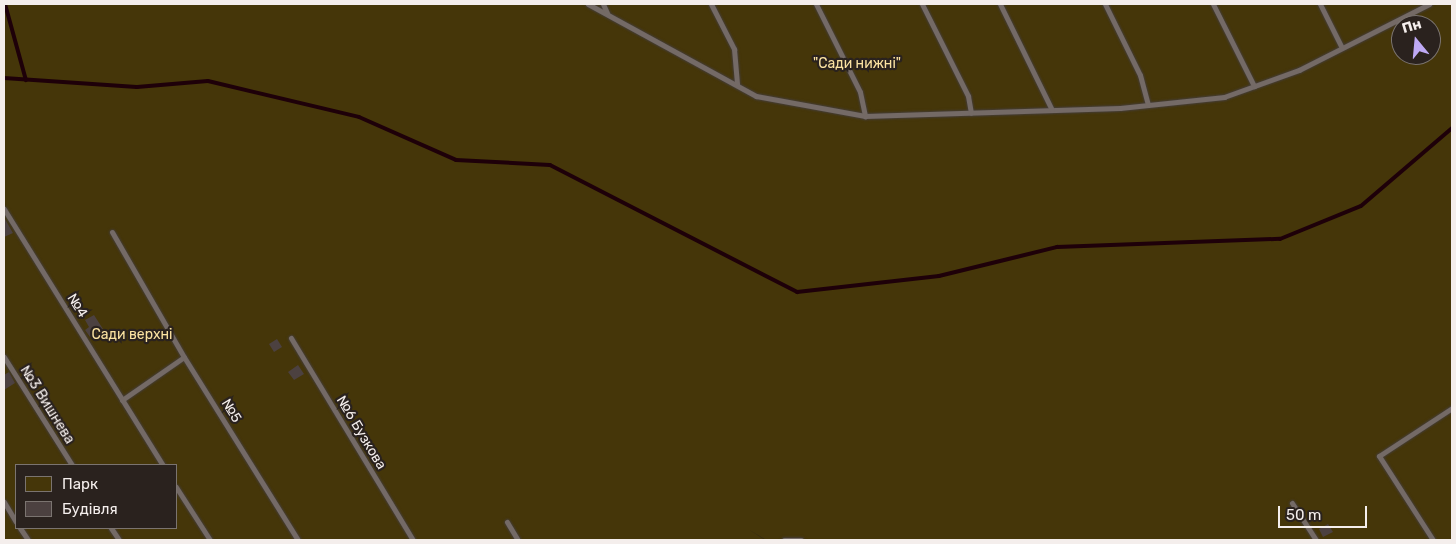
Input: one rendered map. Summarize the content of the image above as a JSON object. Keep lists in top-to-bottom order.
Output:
{
  "streets": {
    "lane": [
      "№4",
      "№3 Вишнева",
      "№5",
      "№6 Бузкова"
    ]
  },
  "parks": ["\"Сади нижні\"", "Сади верхні"],
  "legend": ["Парк", "Будівля"],
  "scale_bar": "50 m",
  "north": "top"
}
